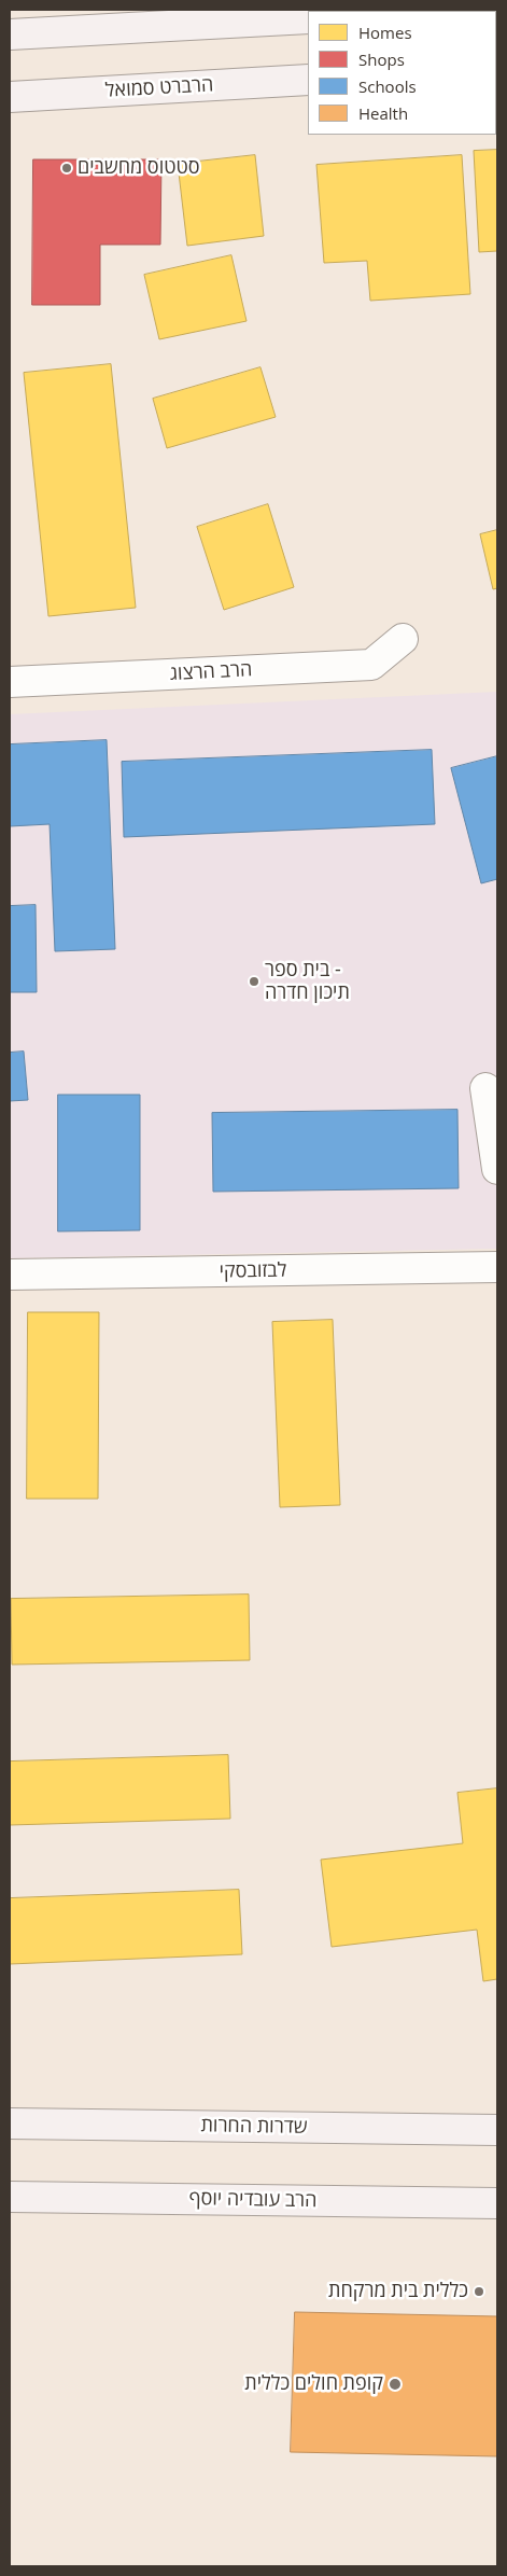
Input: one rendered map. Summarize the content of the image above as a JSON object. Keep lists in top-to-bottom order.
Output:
{
  "streets": {
    "main road": ["הרברט סמואל", "שדרות החרות", "הרב עובדיה יוסף"],
    "street": ["הרב הרצוג", "לבזובסקי"]
  },
  "places": [
    "סטטוס מחשבים",
    "בית ספר - תיכון חדרה",
    "כללית בית מרקחת",
    "קופת חולים כללית"
  ],
  "legend": [
    "Homes",
    "Shops",
    "Schools",
    "Health"
  ]
}
